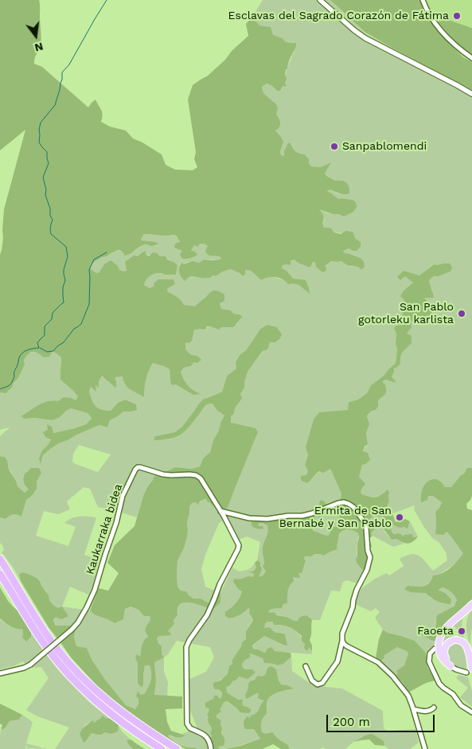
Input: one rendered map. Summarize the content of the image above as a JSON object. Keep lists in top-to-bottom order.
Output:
{
  "streets": {
    "street": ["Kaukarraka bidea"]
  },
  "places": [
    "Esclavas del Sagrado Corazón de Fátima",
    "Sanpablomendi",
    "San Pablo gotorleku karlista",
    "Ermita de San Bernabé y San Pablo",
    "Faoeta"
  ],
  "scale_bar": "200 m",
  "north": "bottom"
}
